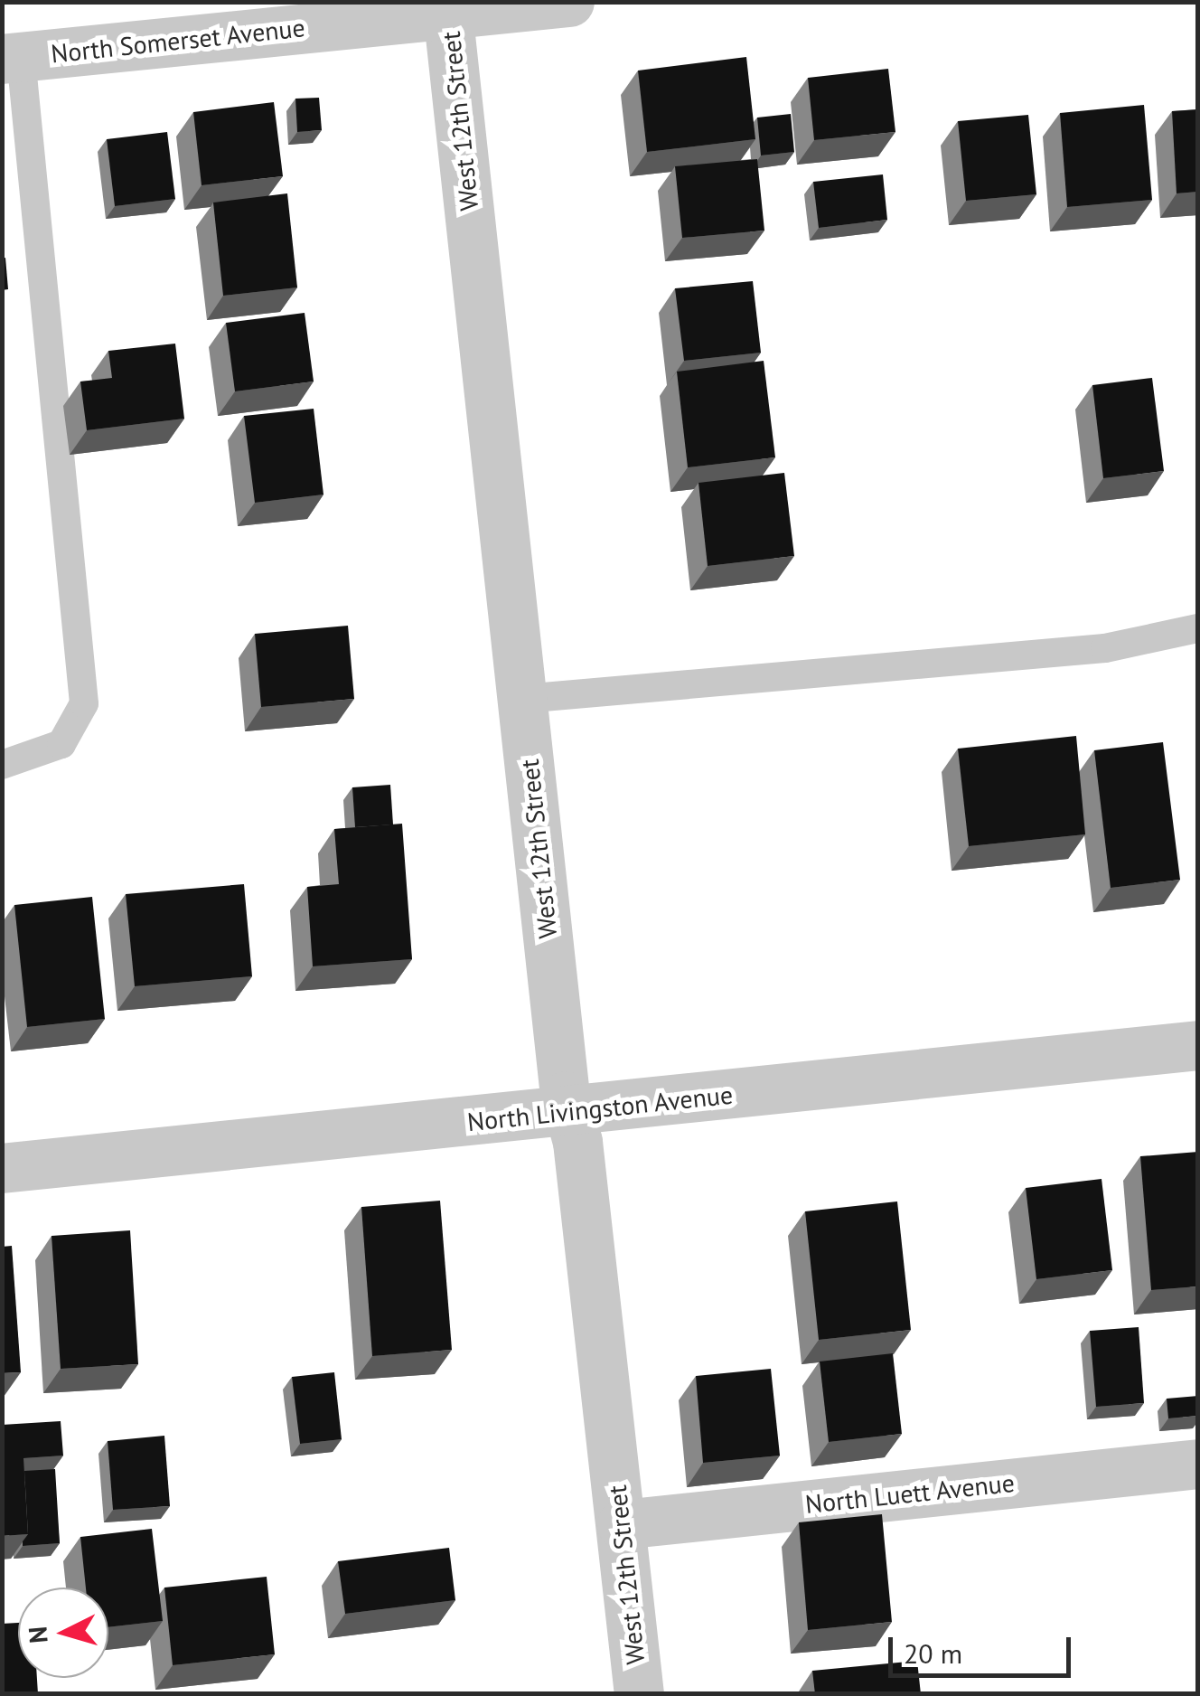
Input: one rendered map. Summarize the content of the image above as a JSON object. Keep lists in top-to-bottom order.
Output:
{
  "streets": {
    "street": [
      "North Somerset Avenue",
      "West 12th Street",
      "North Livingston Avenue",
      "North Luett Avenue"
    ]
  },
  "crossings": [
    ["North Somerset Avenue", "West 12th Street"],
    ["West 12th Street", "North Livingston Avenue"],
    ["West 12th Street", "North Luett Avenue"]
  ],
  "scale_bar": "20 m",
  "north": "left"
}
